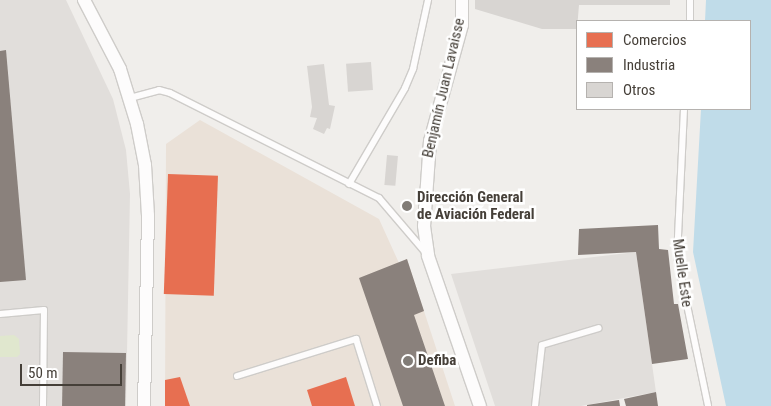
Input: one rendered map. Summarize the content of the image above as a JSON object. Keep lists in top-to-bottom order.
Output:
{
  "streets": {
    "street": ["Benjamín Juan Lavaisse"],
    "lane": ["Muelle Este"]
  },
  "places": ["Dirección General de Aviación Federal", "Defiba"],
  "legend": ["Comercios", "Industria", "Otros"],
  "scale_bar": "50 m"
}
